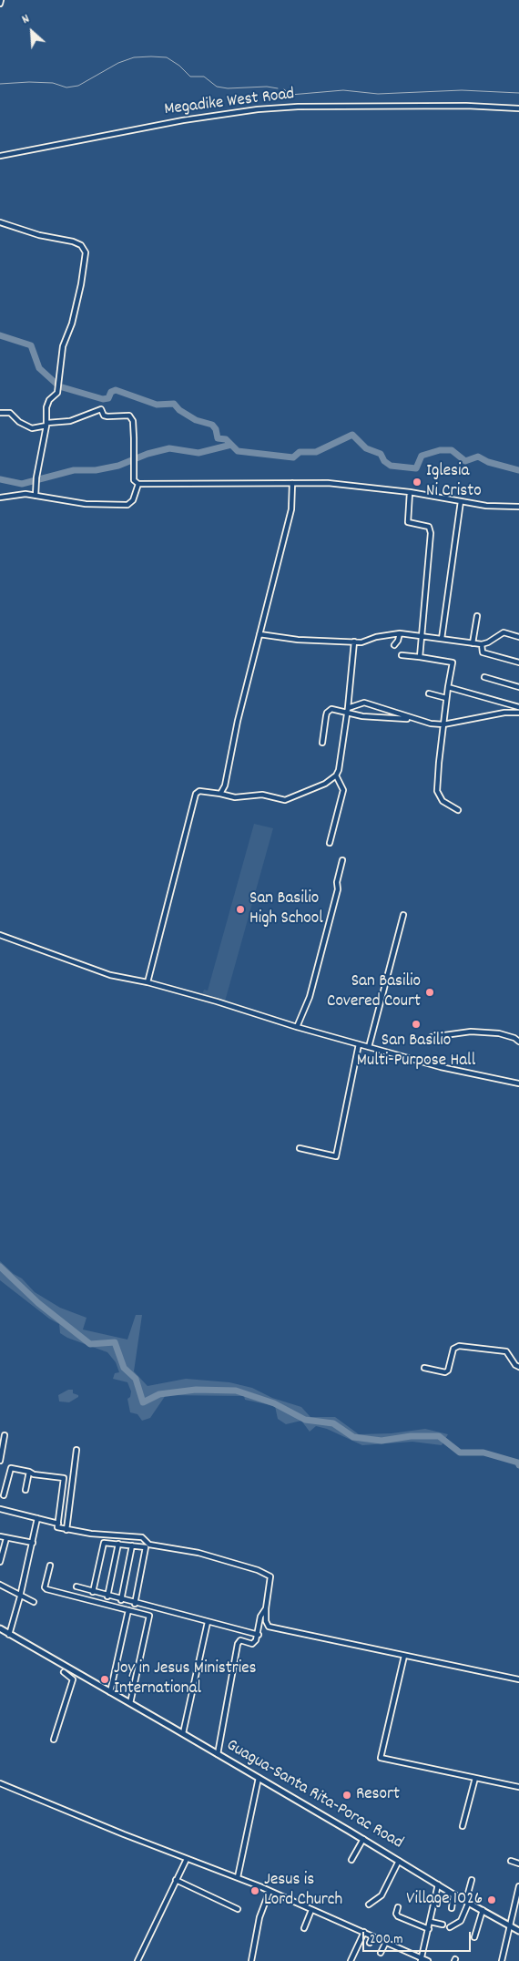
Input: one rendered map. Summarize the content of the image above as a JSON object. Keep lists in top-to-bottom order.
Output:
{
  "streets": {
    "main road": ["Guagua-Santa Rita-Porac Road"],
    "street": ["Megadike West Road"]
  },
  "places": [
    "Iglesia Ni Cristo",
    "San Basilio High School",
    "San Basilio Covered Court",
    "San Basilio Multi-Purpose Hall",
    "Joy in Jesus Ministries International",
    "Resort",
    "Jesus is Lord Church",
    "Village 1026"
  ],
  "scale_bar": "200 m",
  "north": "top left"
}
